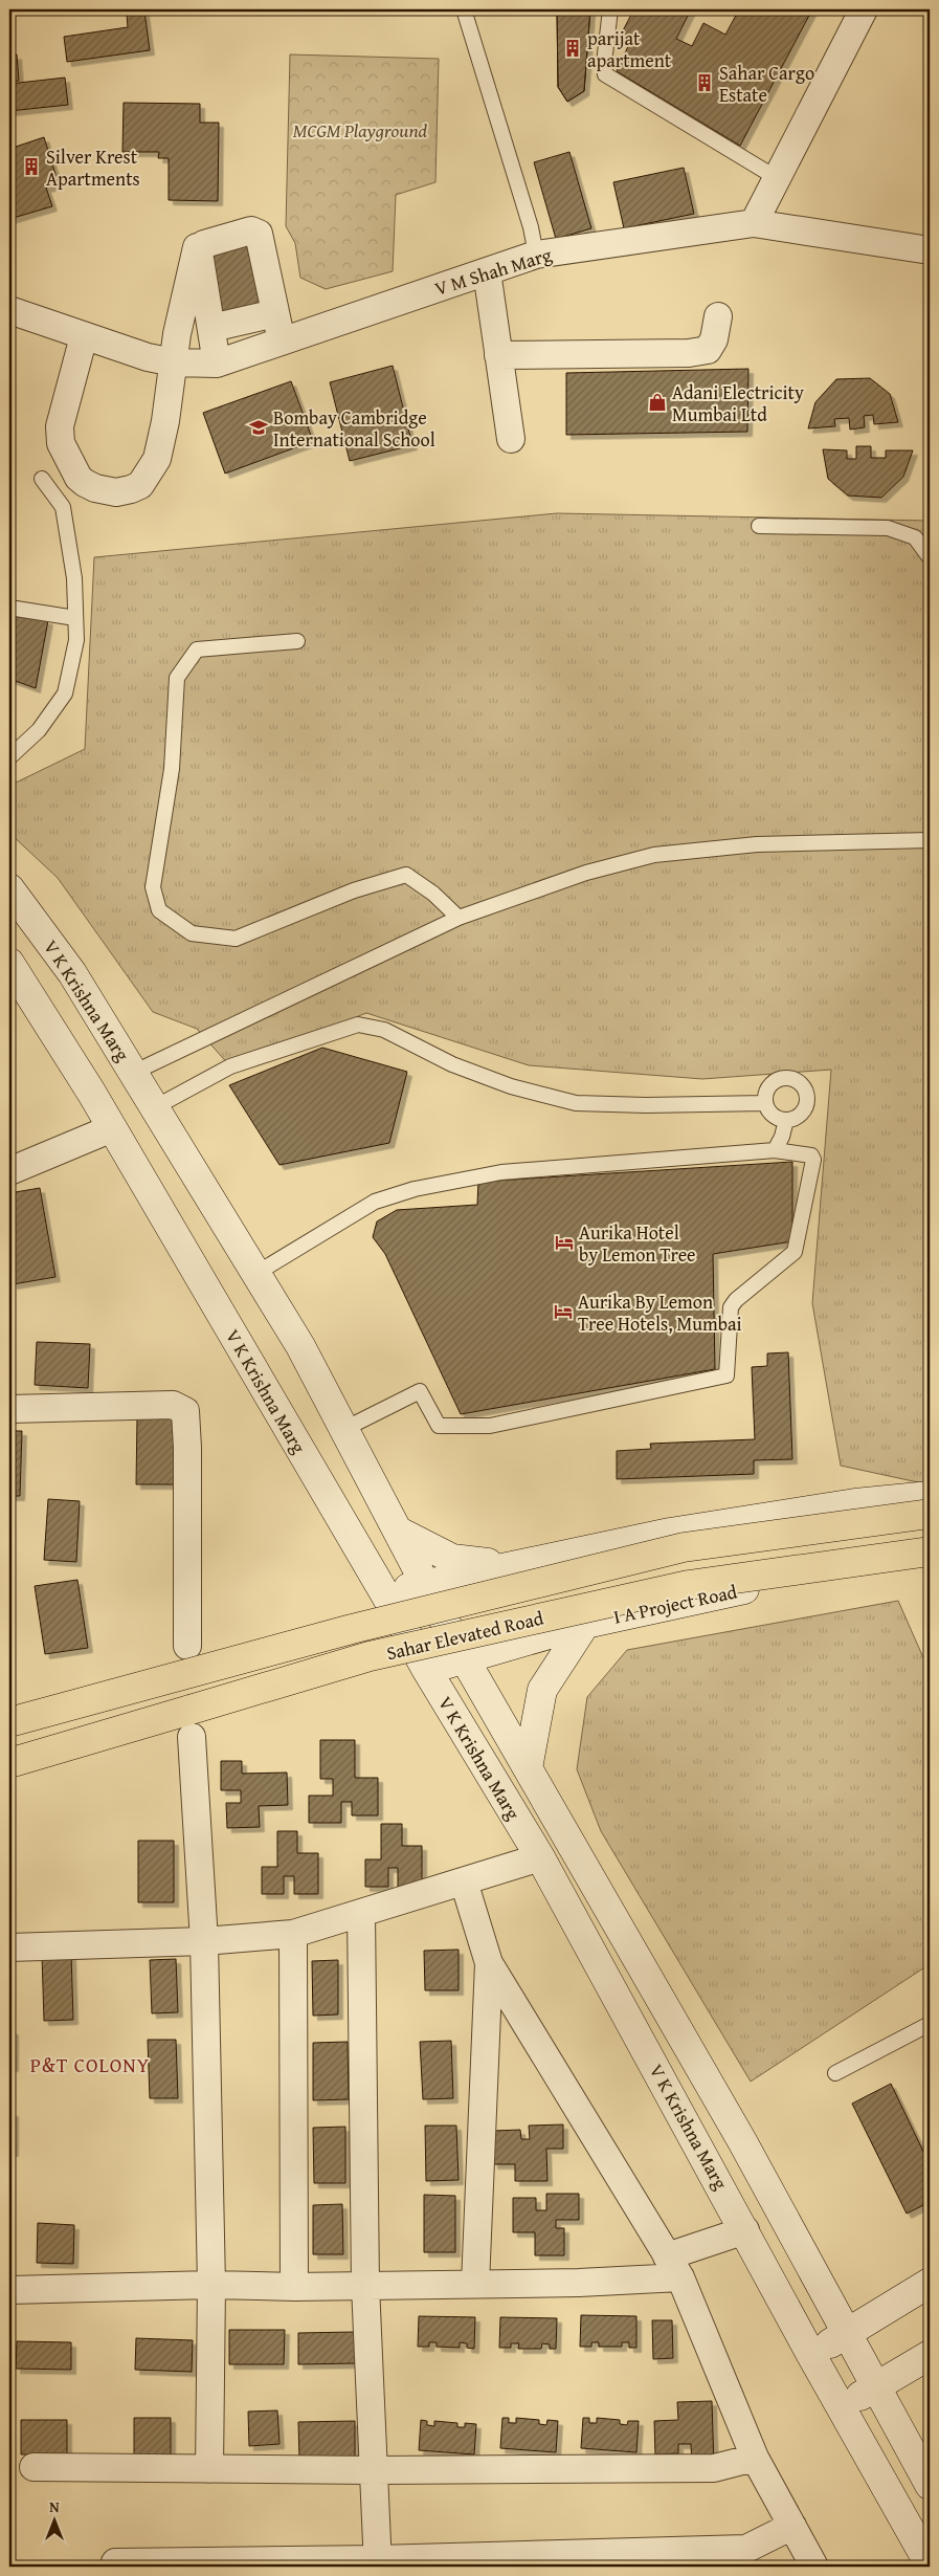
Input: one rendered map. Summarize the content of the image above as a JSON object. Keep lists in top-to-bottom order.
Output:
{
  "streets": {
    "main road": ["V K Krishna Marg", "I A Project Road", "Sahar Elevated Road"],
    "street": ["V M Shah Marg"]
  },
  "crossings": [
    ["V K Krishna Marg", "I A Project Road"]
  ],
  "districts": ["P&T COLONY"],
  "parks": ["MCGM Playground"],
  "places": {
    "building": ["parijat apartment", "Sahar Cargo Estate", "Silver Krest Apartments"],
    "shop": ["Adani Electricity Mumbai Ltd"],
    "school or university": ["Bombay Cambridge International School"],
    "hotel": ["Aurika Hotel by Lemon Tree", "Aurika By Lemon Tree Hotels, Mumbai"]
  },
  "north": "top"
}
